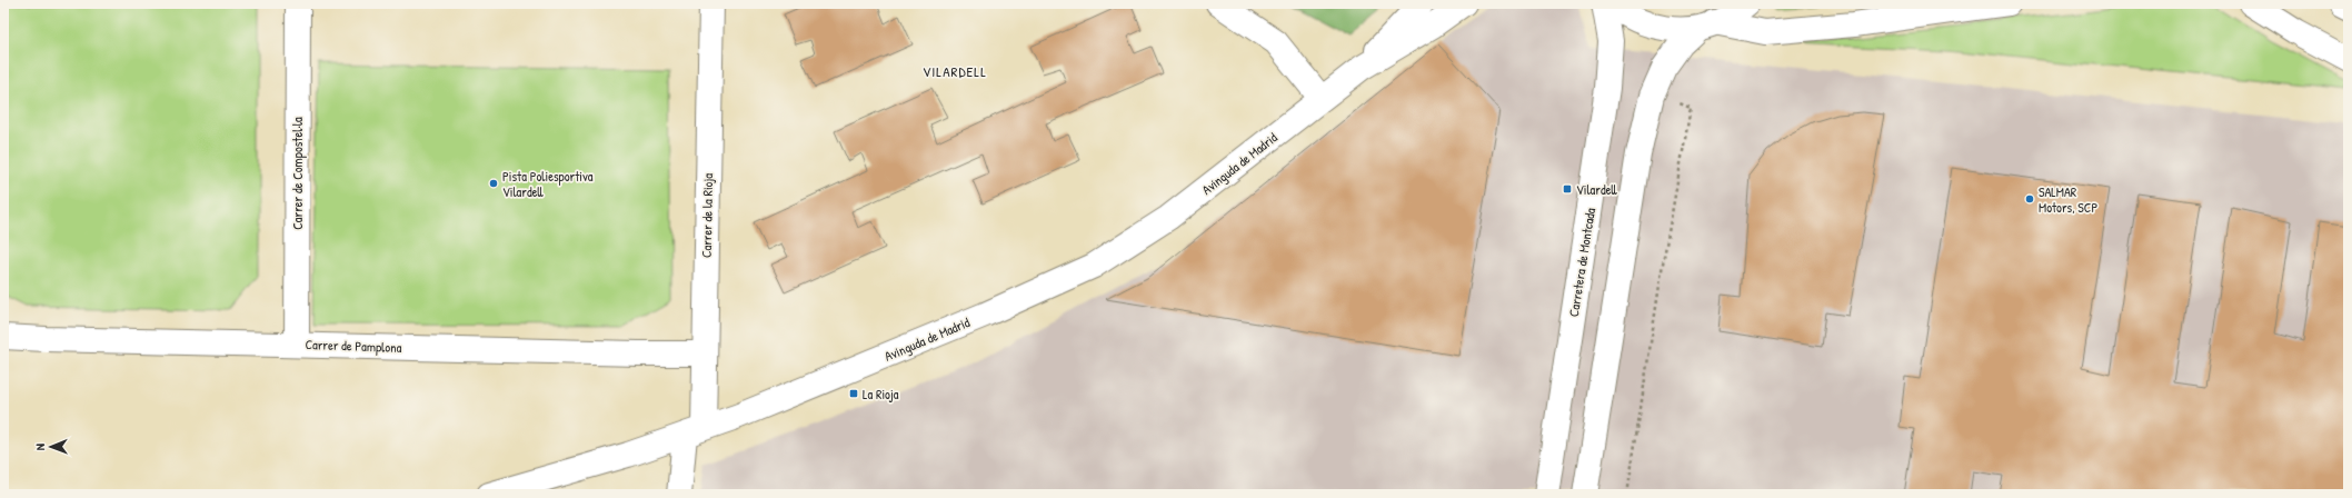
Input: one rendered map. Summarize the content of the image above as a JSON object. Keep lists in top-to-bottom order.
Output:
{
  "streets": {
    "street": [
      "Avinguda de Madrid",
      "Carrer de Compostel·la",
      "Carrer de la Rioja",
      "Carretera de Montcada",
      "Carrer de Pamplona"
    ]
  },
  "crossings": [
    ["Avinguda de Madrid", "Carrer de la Rioja"],
    ["Carrer de Compostel·la", "Carrer de Pamplona"],
    ["Carrer de la Rioja", "Carrer de Pamplona"]
  ],
  "districts": ["VILARDELL"],
  "places": {
    "other": ["Pista Poliesportiva Vilardell", "SALMAR Motors, SCP"],
    "transit": ["Vilardell", "La Rioja"]
  },
  "north": "left"
}
